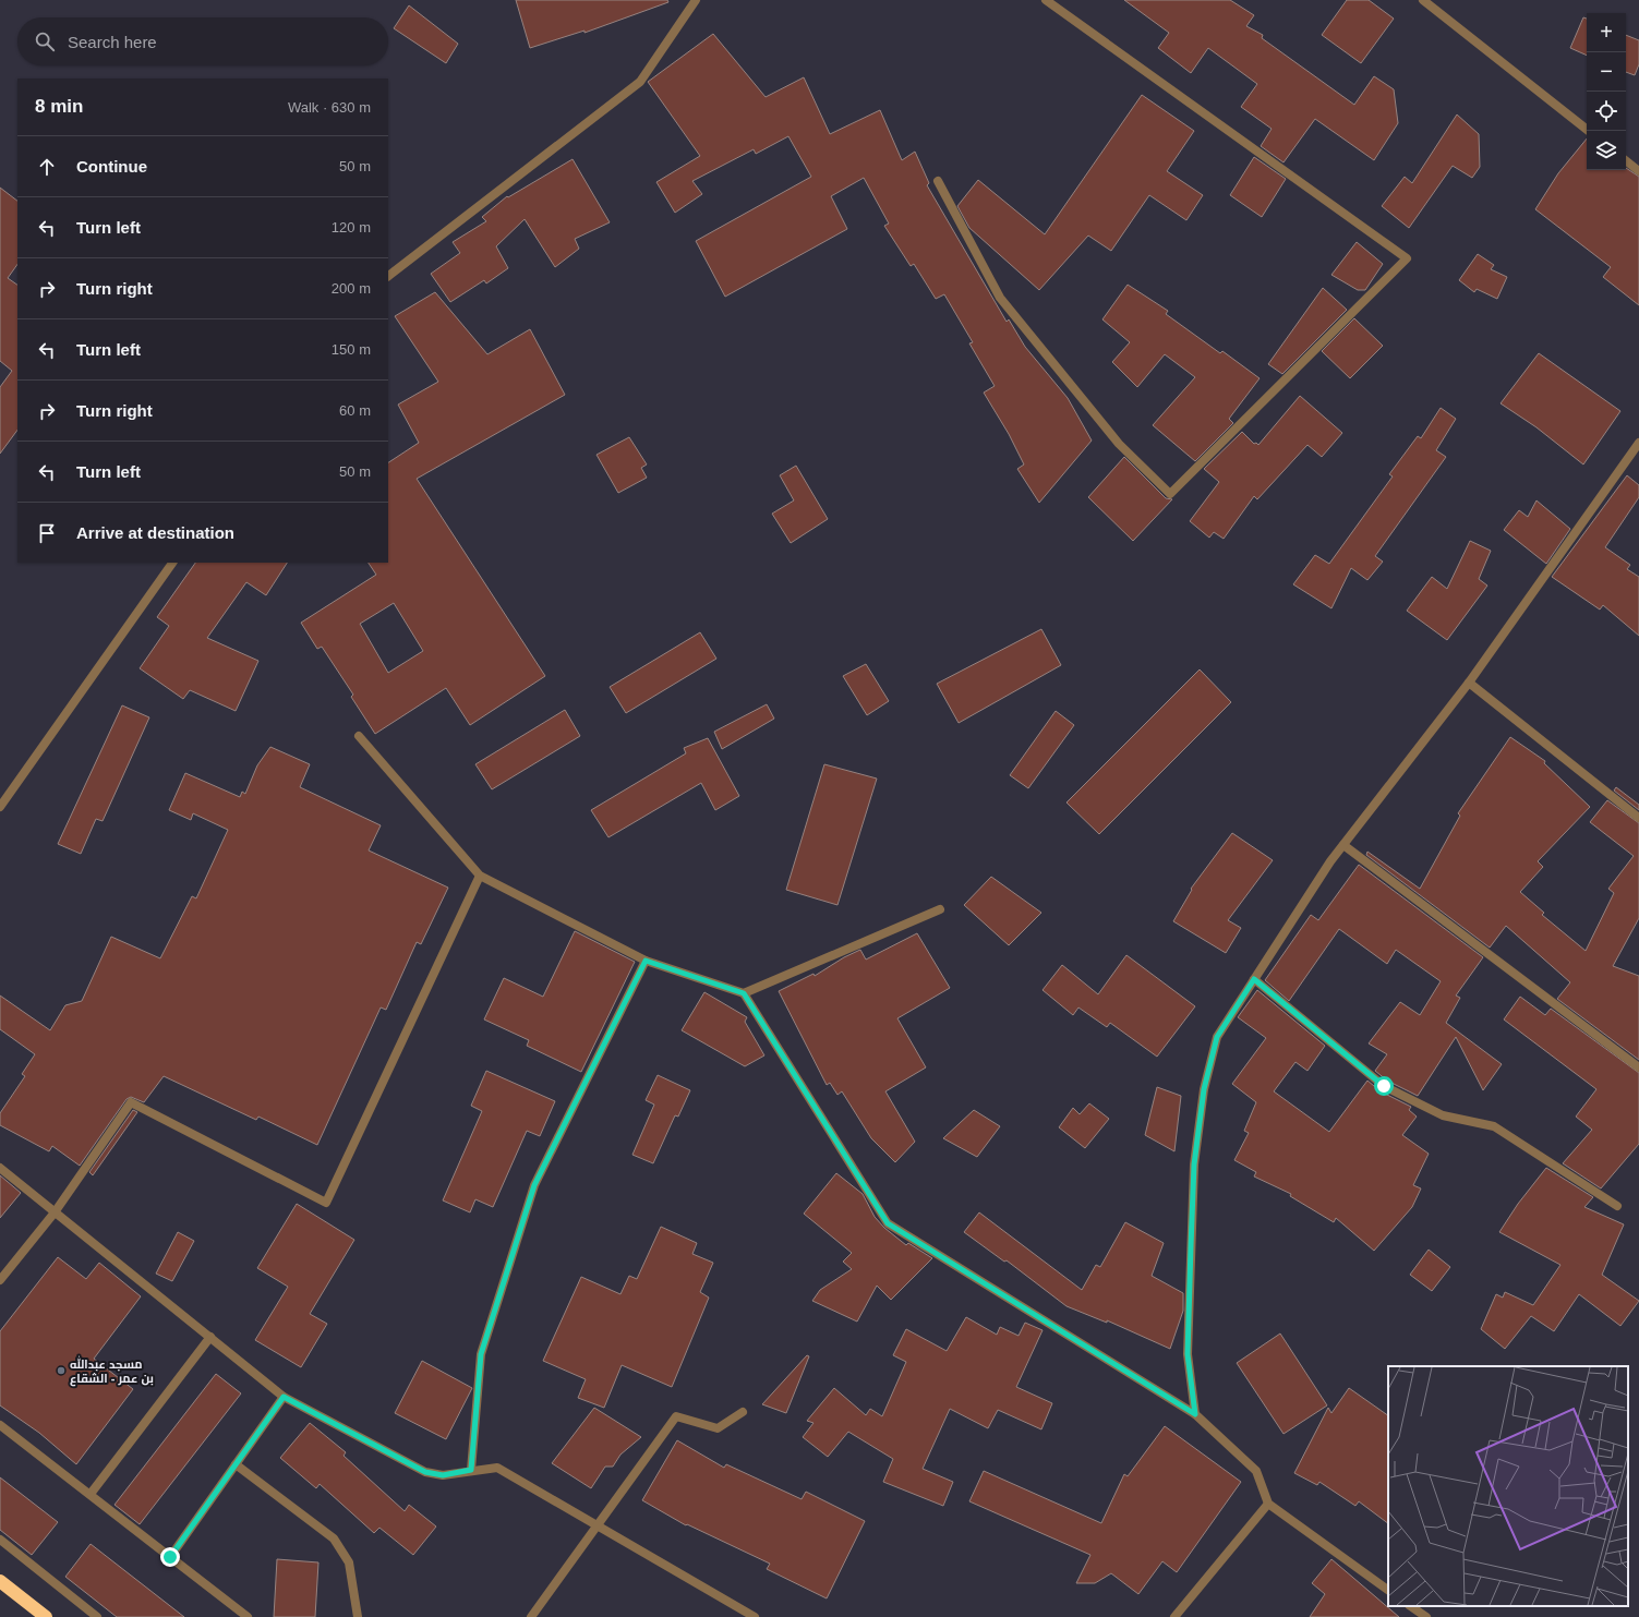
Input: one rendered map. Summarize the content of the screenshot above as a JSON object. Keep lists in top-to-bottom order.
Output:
{
  "places": ["مسجد عبدالله بن عمر - الشقاع"],
  "page": {
    "map_buttons": ["+", "−"],
    "search": "Search here",
    "heading": ["8 min", "Walk · 630 m"],
    "list": [
      ["Continue", "50 m"],
      ["Turn left", "120 m"],
      ["Turn right", "200 m"],
      ["Turn left", "150 m"],
      ["Turn right", "60 m"],
      ["Turn left", "50 m"],
      "Arrive at destination"
    ]
  }
}
